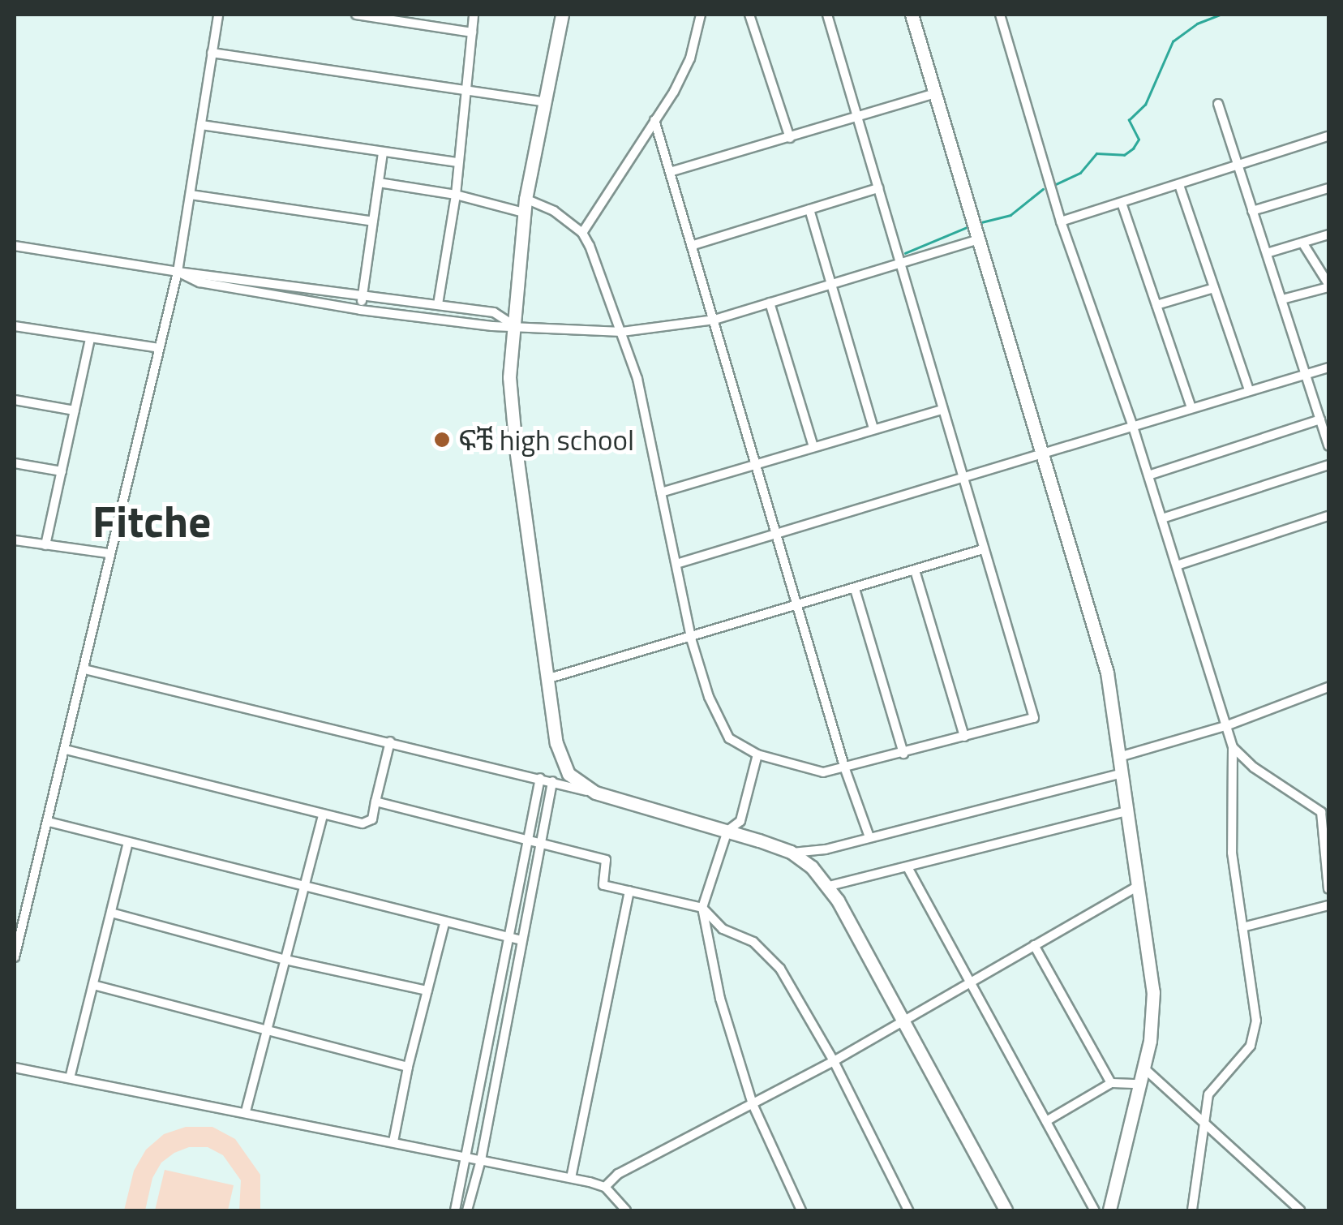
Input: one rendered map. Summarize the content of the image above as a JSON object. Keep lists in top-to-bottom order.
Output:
{
  "districts": ["Fitche"],
  "places": ["ፍቼ high school"]
}
